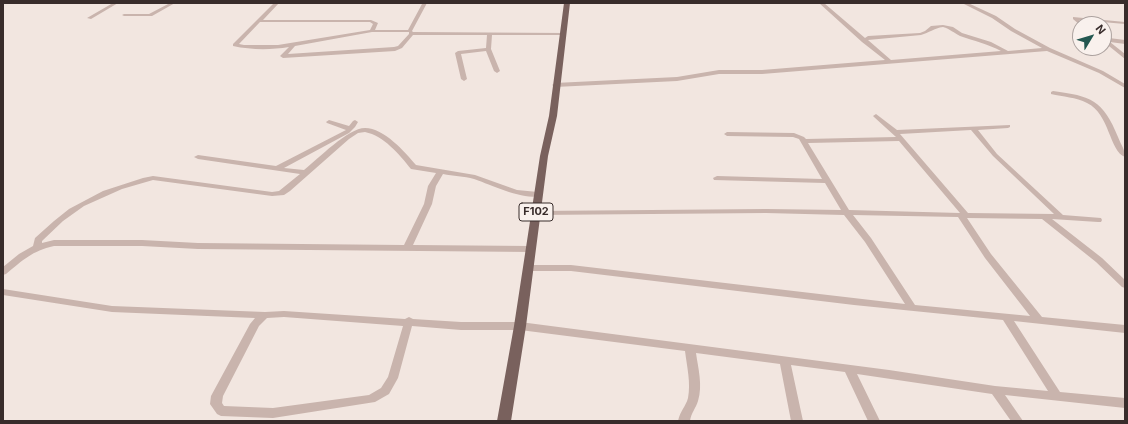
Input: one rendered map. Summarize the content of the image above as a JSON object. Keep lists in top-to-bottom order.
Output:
{
  "streets": {
    "main road": ["F102"]
  },
  "north": "top right"
}
